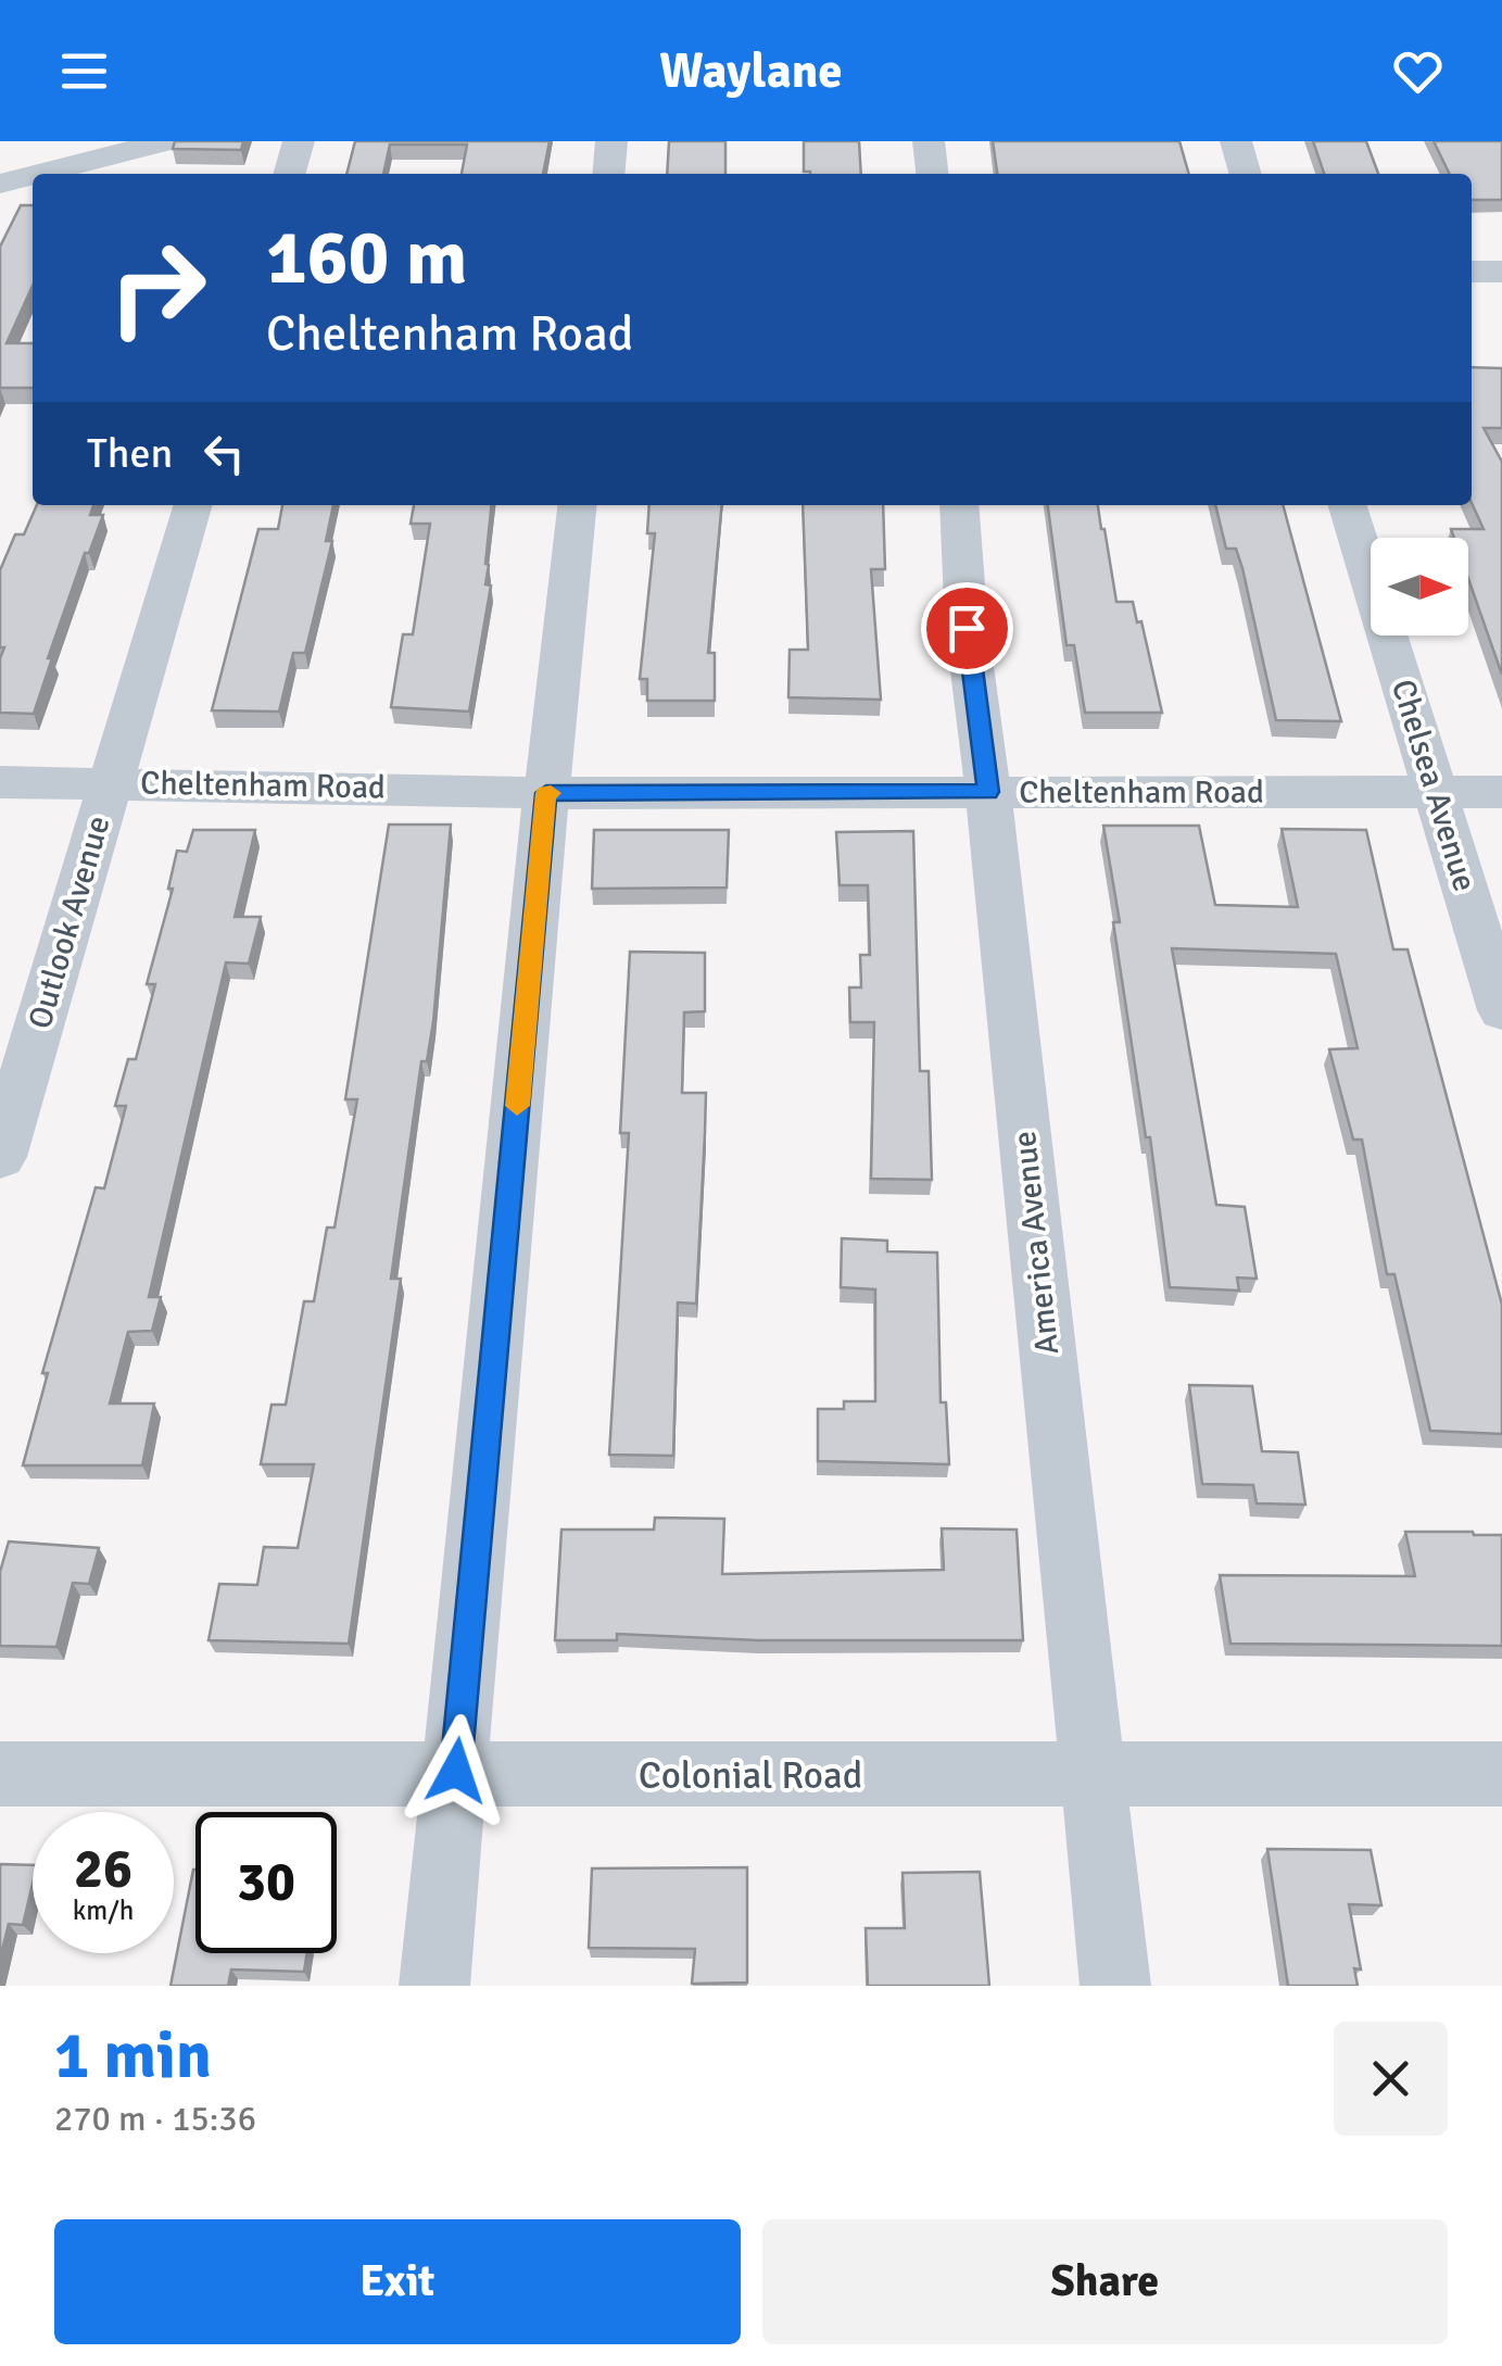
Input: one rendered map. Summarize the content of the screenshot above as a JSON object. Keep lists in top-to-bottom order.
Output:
{
  "streets": {
    "street": [
      "Cheltenham Road",
      "Chelsea Avenue",
      "Outlook Avenue",
      "America Avenue",
      "Colonial Road"
    ]
  },
  "crossings": [
    ["Cheltenham Road", "Chelsea Avenue"],
    ["Cheltenham Road", "Outlook Avenue"],
    ["Cheltenham Road", "America Avenue"],
    ["America Avenue", "Colonial Road"]
  ],
  "north": "right",
  "page": {
    "header": "Waylane",
    "turn": ["160 m", "Cheltenham Road"],
    "then": "Then",
    "speed": "26 km/h",
    "limit": "30",
    "heading": ["1 min", "270 m · 15:36"],
    "buttons": ["Exit", "Share"]
  }
}
